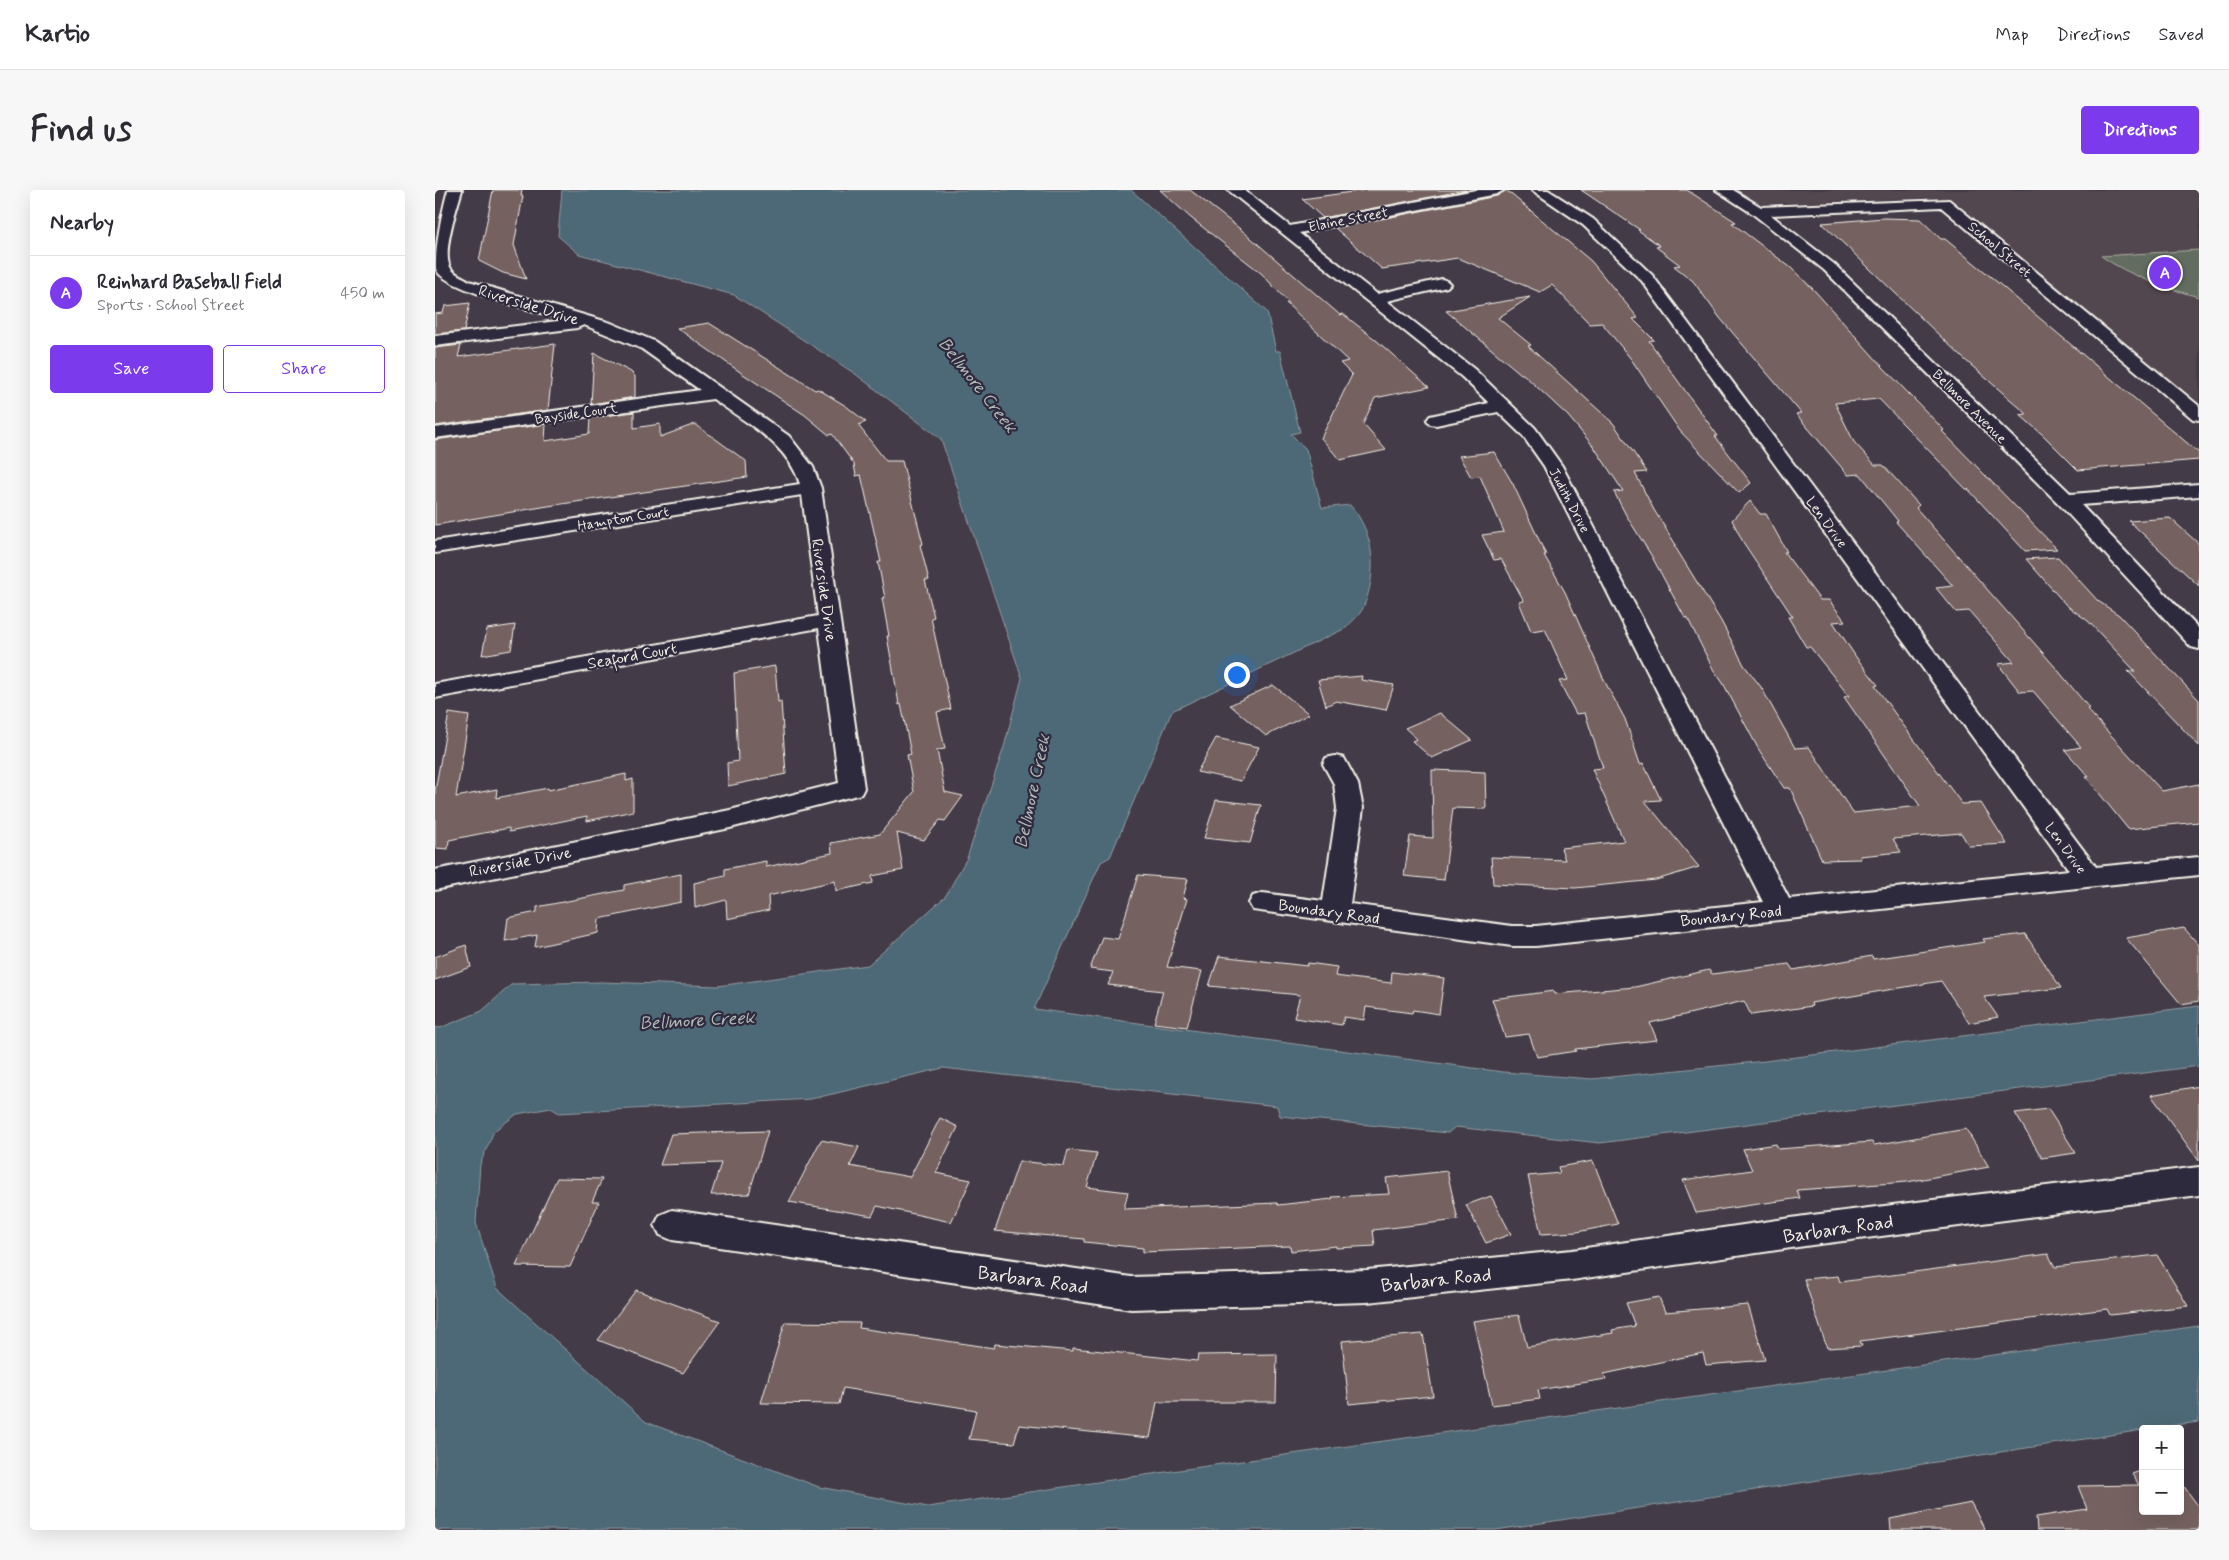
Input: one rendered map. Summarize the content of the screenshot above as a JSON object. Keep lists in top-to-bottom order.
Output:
{
  "streets": {
    "street": [
      "Elaine Street",
      "School Street",
      "Riverside Drive",
      "Bellmore Avenue",
      "Bayside Court",
      "Judith Drive",
      "Hampton Court",
      "Len Drive",
      "Seaford Court",
      "Boundary Road",
      "Barbara Road"
    ]
  },
  "crossings": [
    ["Elaine Street", "Judith Drive"],
    ["School Street", "Bellmore Avenue"],
    ["Riverside Drive", "Bayside Court"],
    ["Riverside Drive", "Hampton Court"],
    ["Riverside Drive", "Seaford Court"],
    ["Judith Drive", "Boundary Road"],
    ["Len Drive", "Boundary Road"]
  ],
  "water": ["Bellmore Creek"],
  "page": {
    "header": "Kartio",
    "nav": ["Map", "Directions", "Saved"],
    "buttons": [
      "Directions",
      ["Save", "Share"]
    ],
    "title": "Find us",
    "heading": "Nearby",
    "list": [
      {
        "mark": "A",
        "name": "Reinhard Baseball Field",
        "note": "Sports · School Street",
        "value": "450 m"
      }
    ],
    "pins": "A",
    "map_buttons": ["+", "−"]
  }
}
